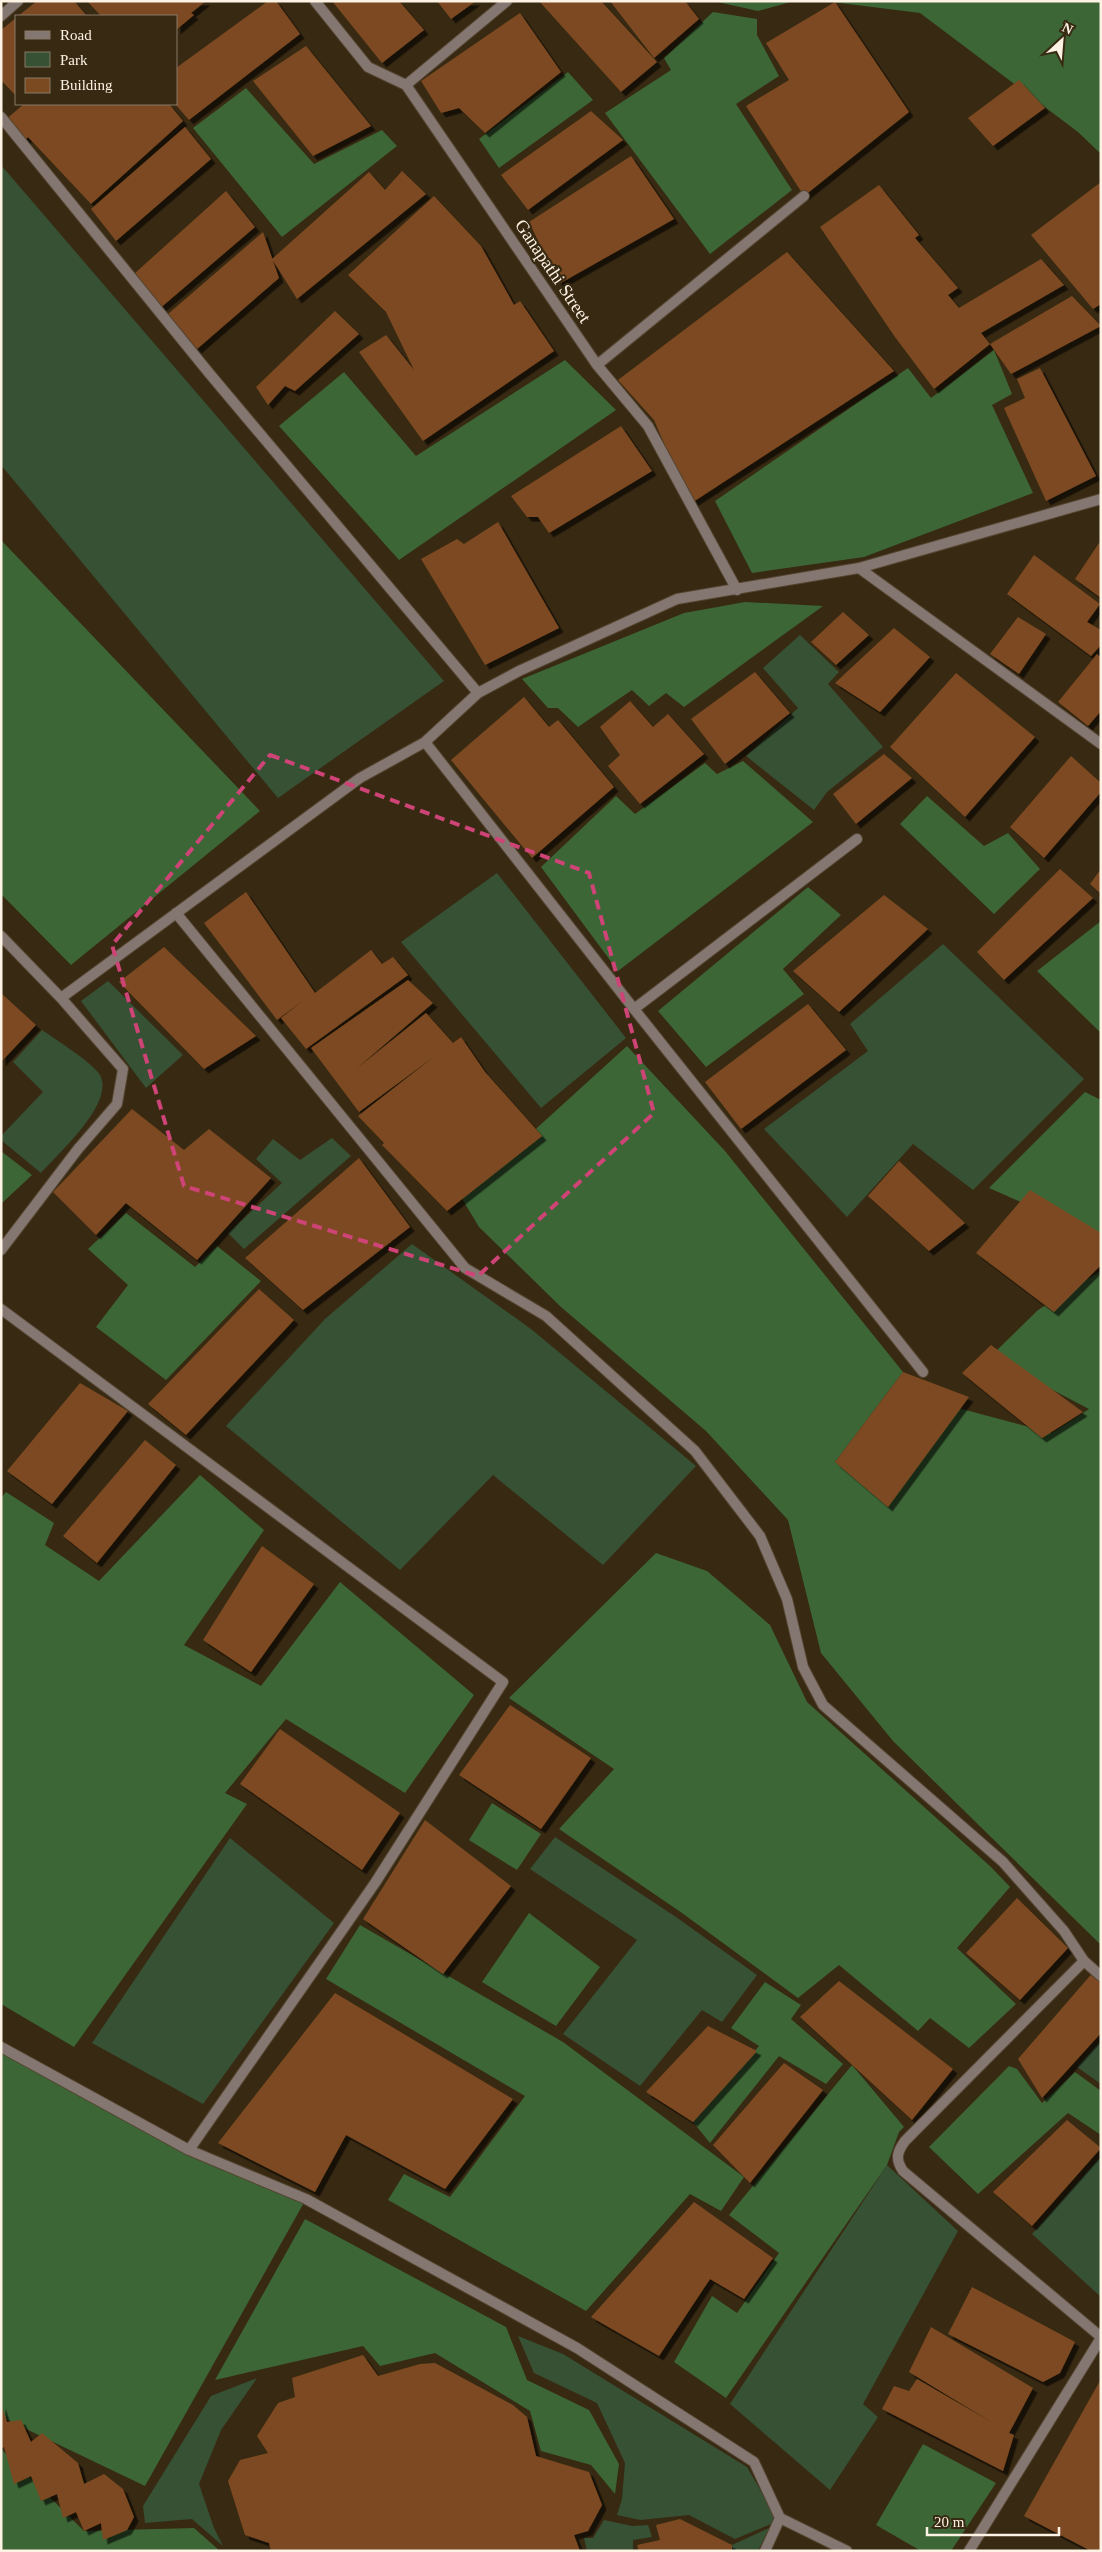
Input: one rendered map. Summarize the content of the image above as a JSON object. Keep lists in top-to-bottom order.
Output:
{
  "streets": {
    "street": ["Ganapathi Street"]
  },
  "legend": ["Road", "Park", "Building"],
  "scale_bar": "20 m",
  "north": "top right"
}
